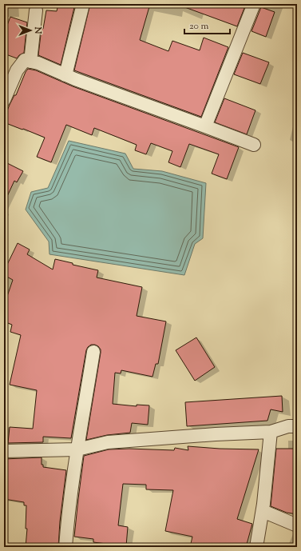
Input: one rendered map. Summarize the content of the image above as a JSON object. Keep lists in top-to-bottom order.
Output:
{
  "scale_bar": "20 m",
  "north": "right"
}
